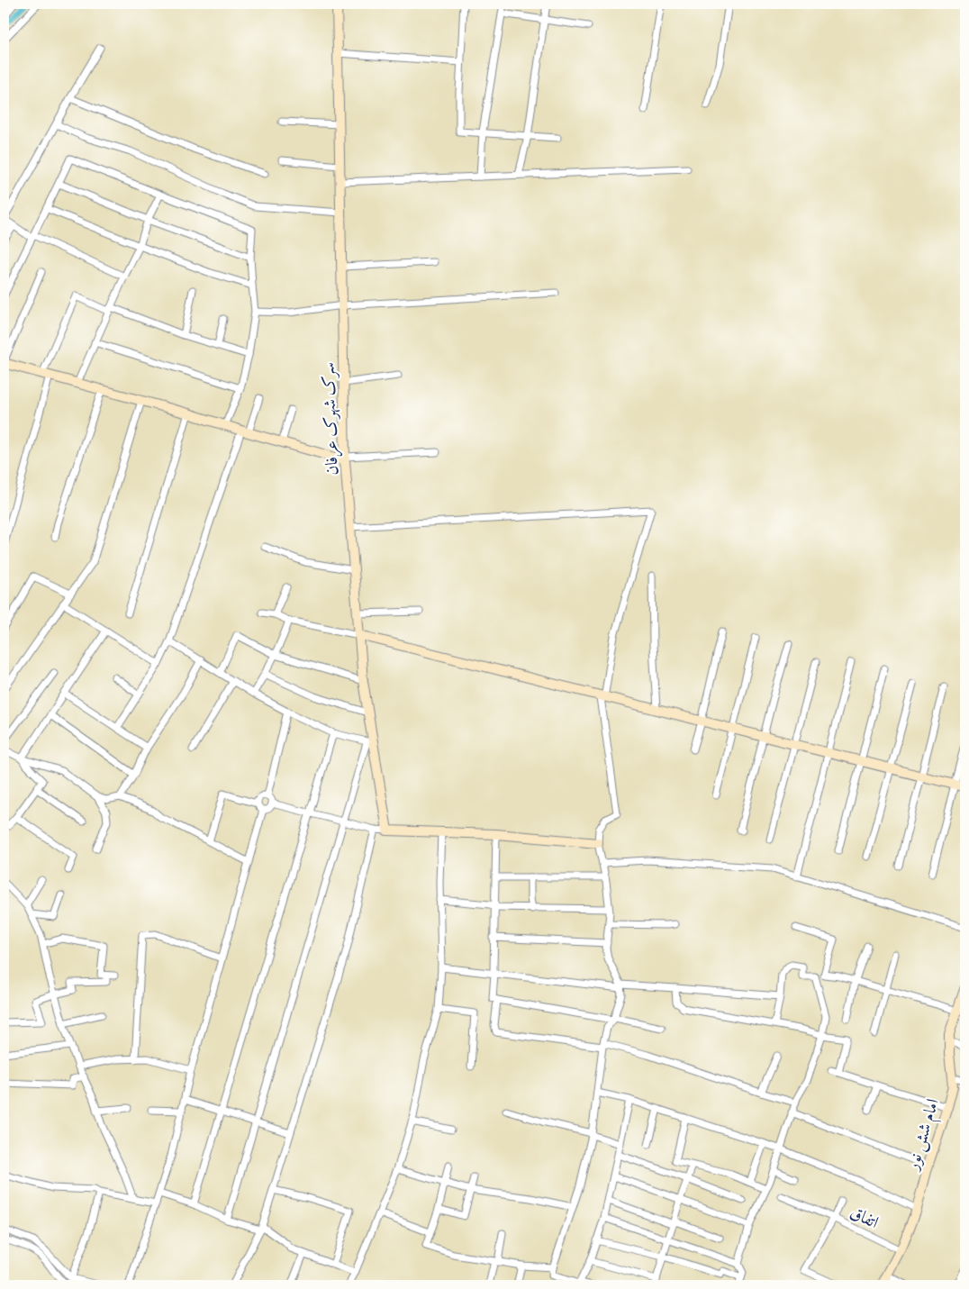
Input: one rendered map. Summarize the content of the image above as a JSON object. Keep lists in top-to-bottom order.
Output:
{
  "streets": {
    "street": ["سرک شهرک عرفان", "امام شش نور", "اتفاق"]
  },
  "crossings": [
    ["امام شش نور", "اتفاق"]
  ]
}
